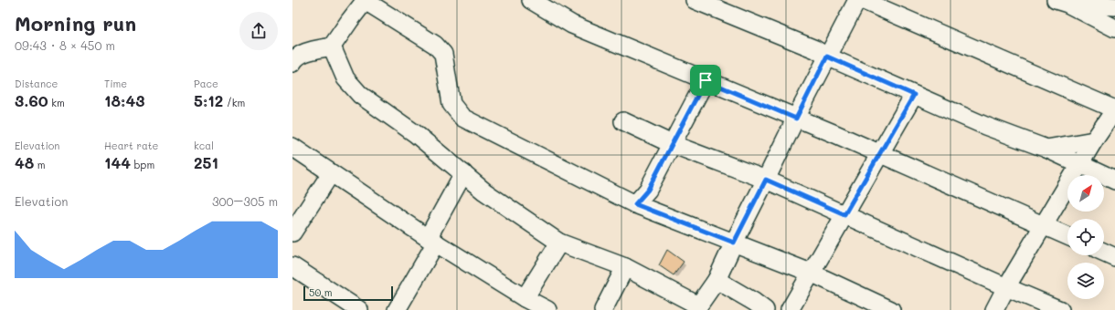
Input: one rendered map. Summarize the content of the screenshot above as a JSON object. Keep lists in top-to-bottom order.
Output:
{
  "scale_bar": "50 m",
  "north": "top right",
  "page": {
    "heading": ["Morning run", "09:43 · 8 × 450 m"],
    "stats": [
      ["Distance", "3.60 km"],
      ["Time", "18:43"],
      ["Pace", "5:12 /km"],
      ["Elevation", "48 m"],
      ["Heart rate", "144 bpm"],
      ["kcal", "251"]
    ],
    "chart": ["Elevation", "300–305 m"],
    "scale": "50 m"
  }
}
